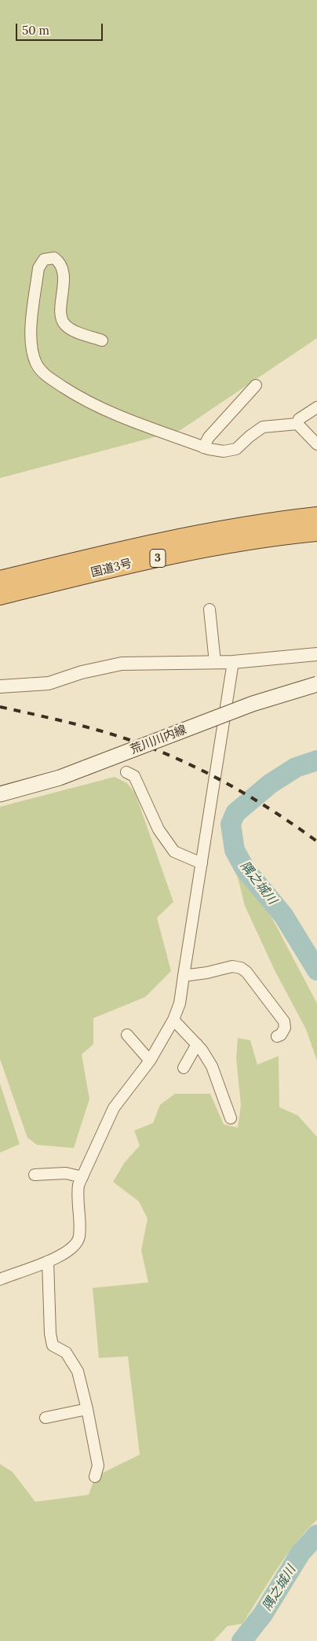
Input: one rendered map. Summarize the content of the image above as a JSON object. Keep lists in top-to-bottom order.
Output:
{
  "streets": {
    "highway": ["3", "国道3号"],
    "main road": ["荒川川内線"]
  },
  "water": ["隅之城川"],
  "scale_bar": "50 m"
}
